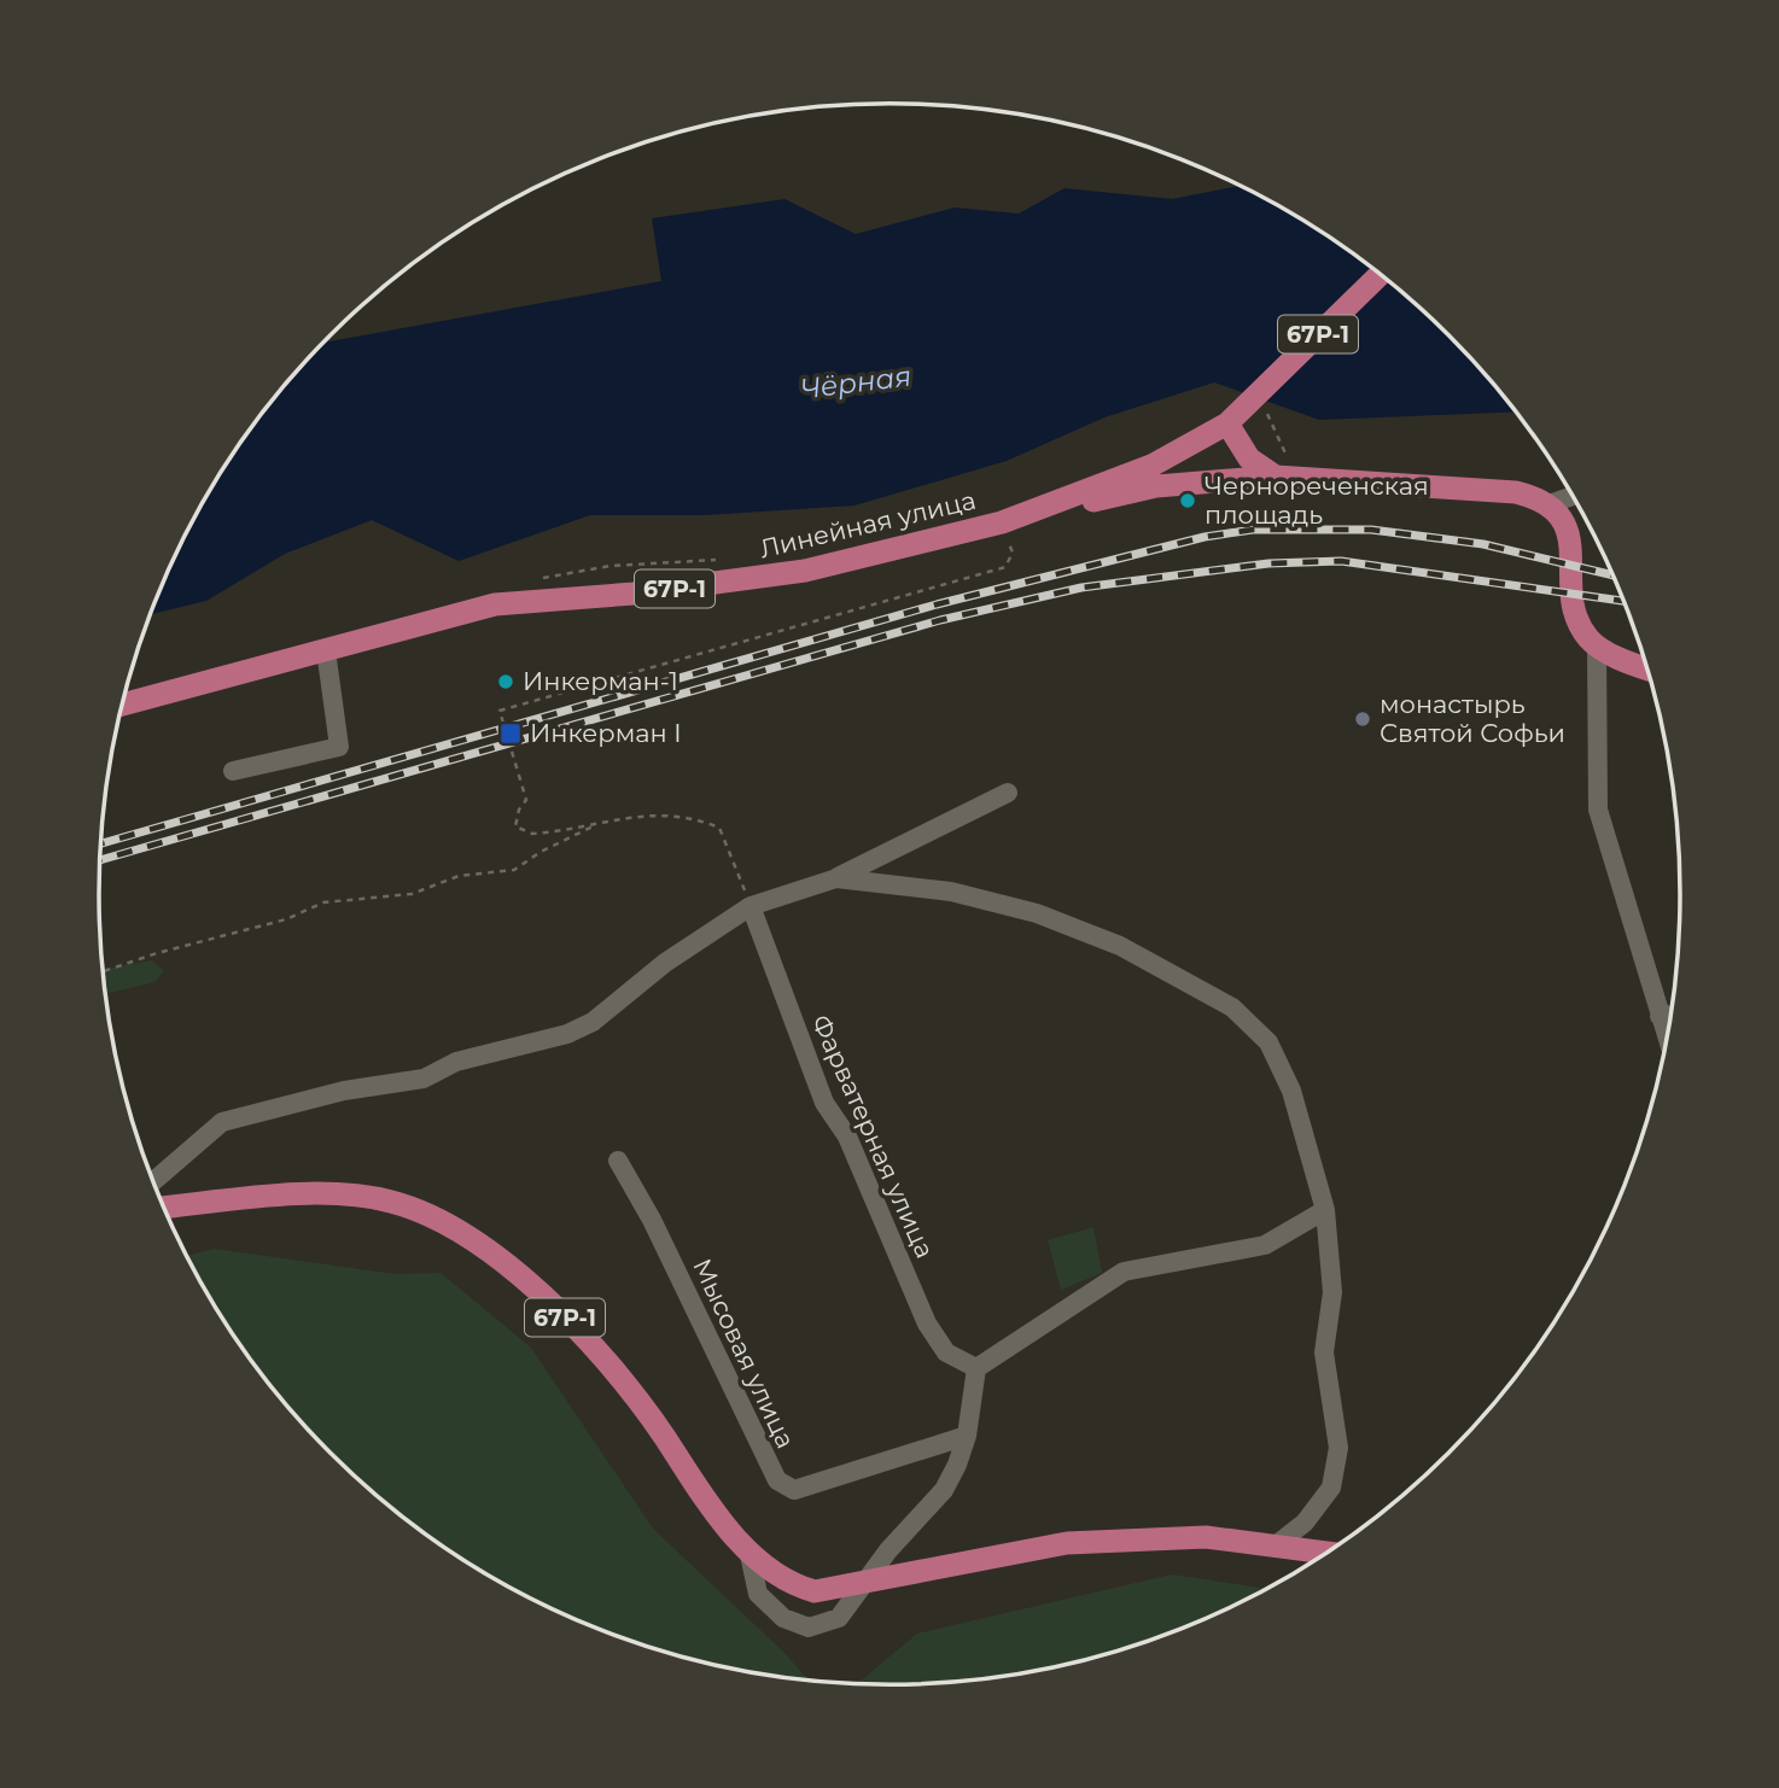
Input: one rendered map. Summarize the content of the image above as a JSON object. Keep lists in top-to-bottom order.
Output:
{
  "streets": {
    "main road": ["67Р-1", "Линейная улица"],
    "street": ["Фарватерная улица", "Мысовая улица"]
  },
  "crossings": [
    ["67Р-1", "Линейная улица"]
  ],
  "water": ["Чёрная"],
  "places": {
    "other": ["Чернореченская площадь", "Инкерман-1", "монастырь Святой Софьи"],
    "transit": ["Инкерман I"]
  }
}
